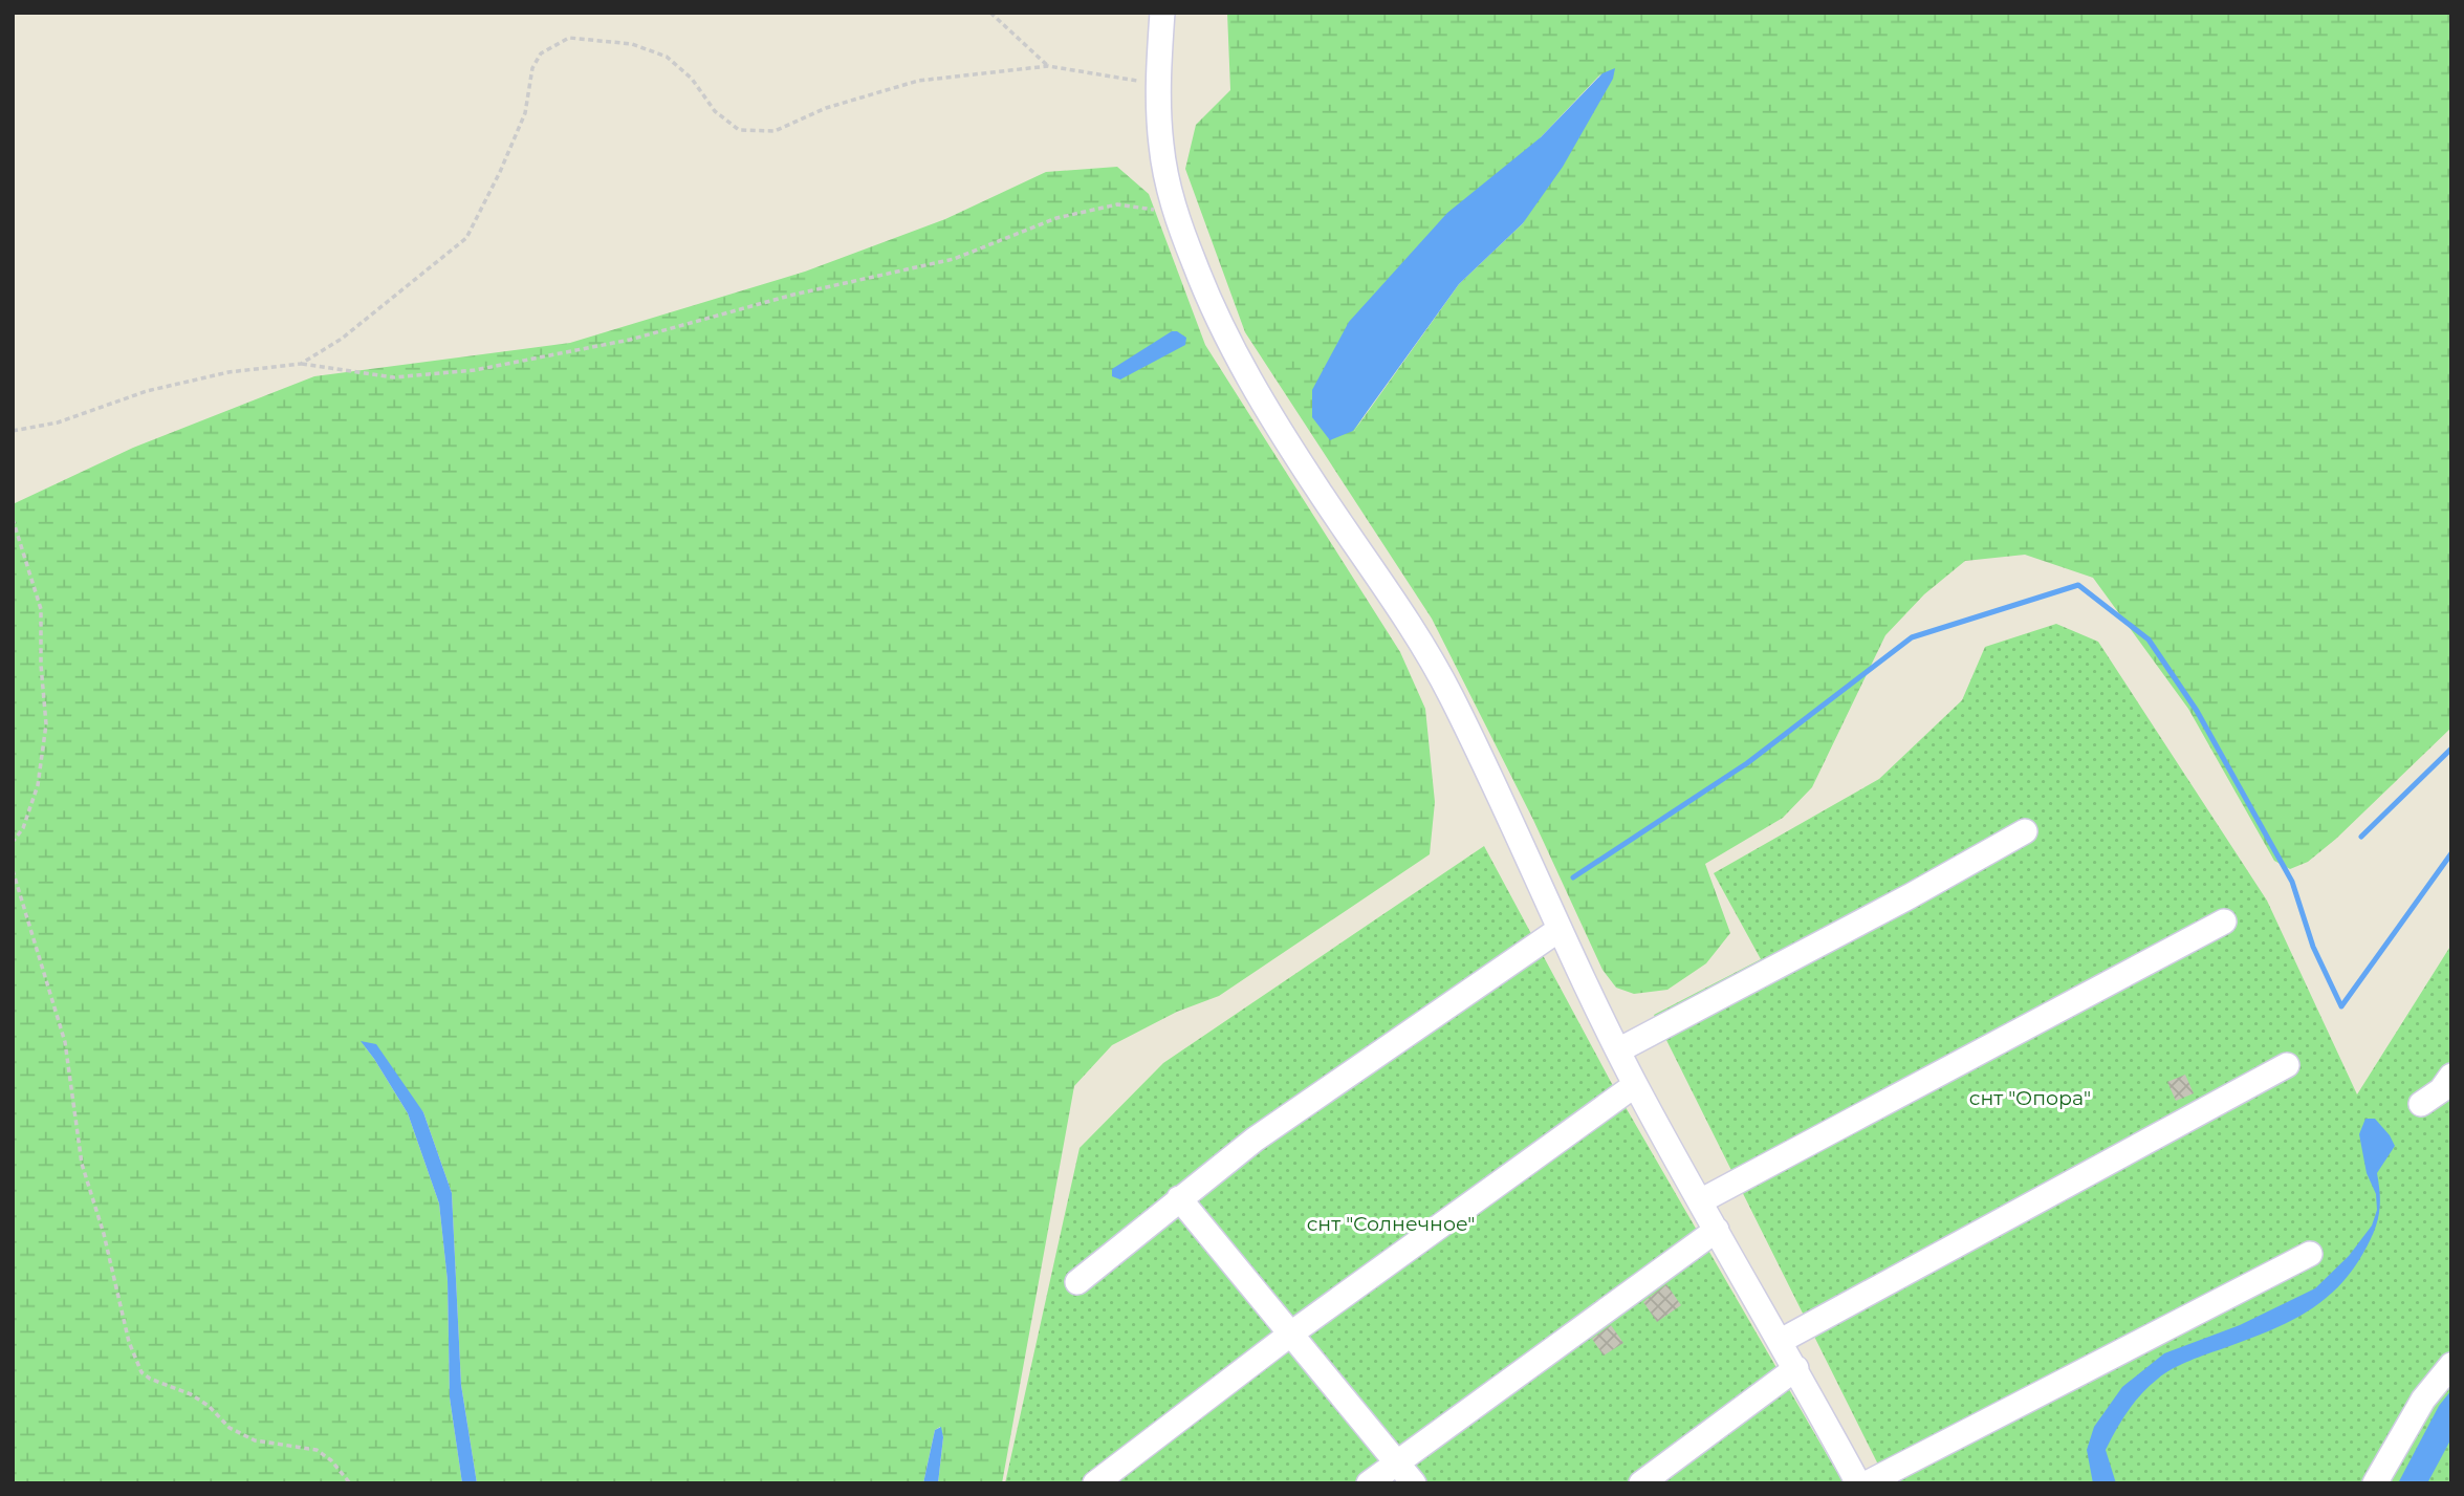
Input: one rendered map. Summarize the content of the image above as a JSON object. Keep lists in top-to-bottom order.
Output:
{
  "parks": ["снт \"Опора\"", "снт \"Солнечное\""]
}
